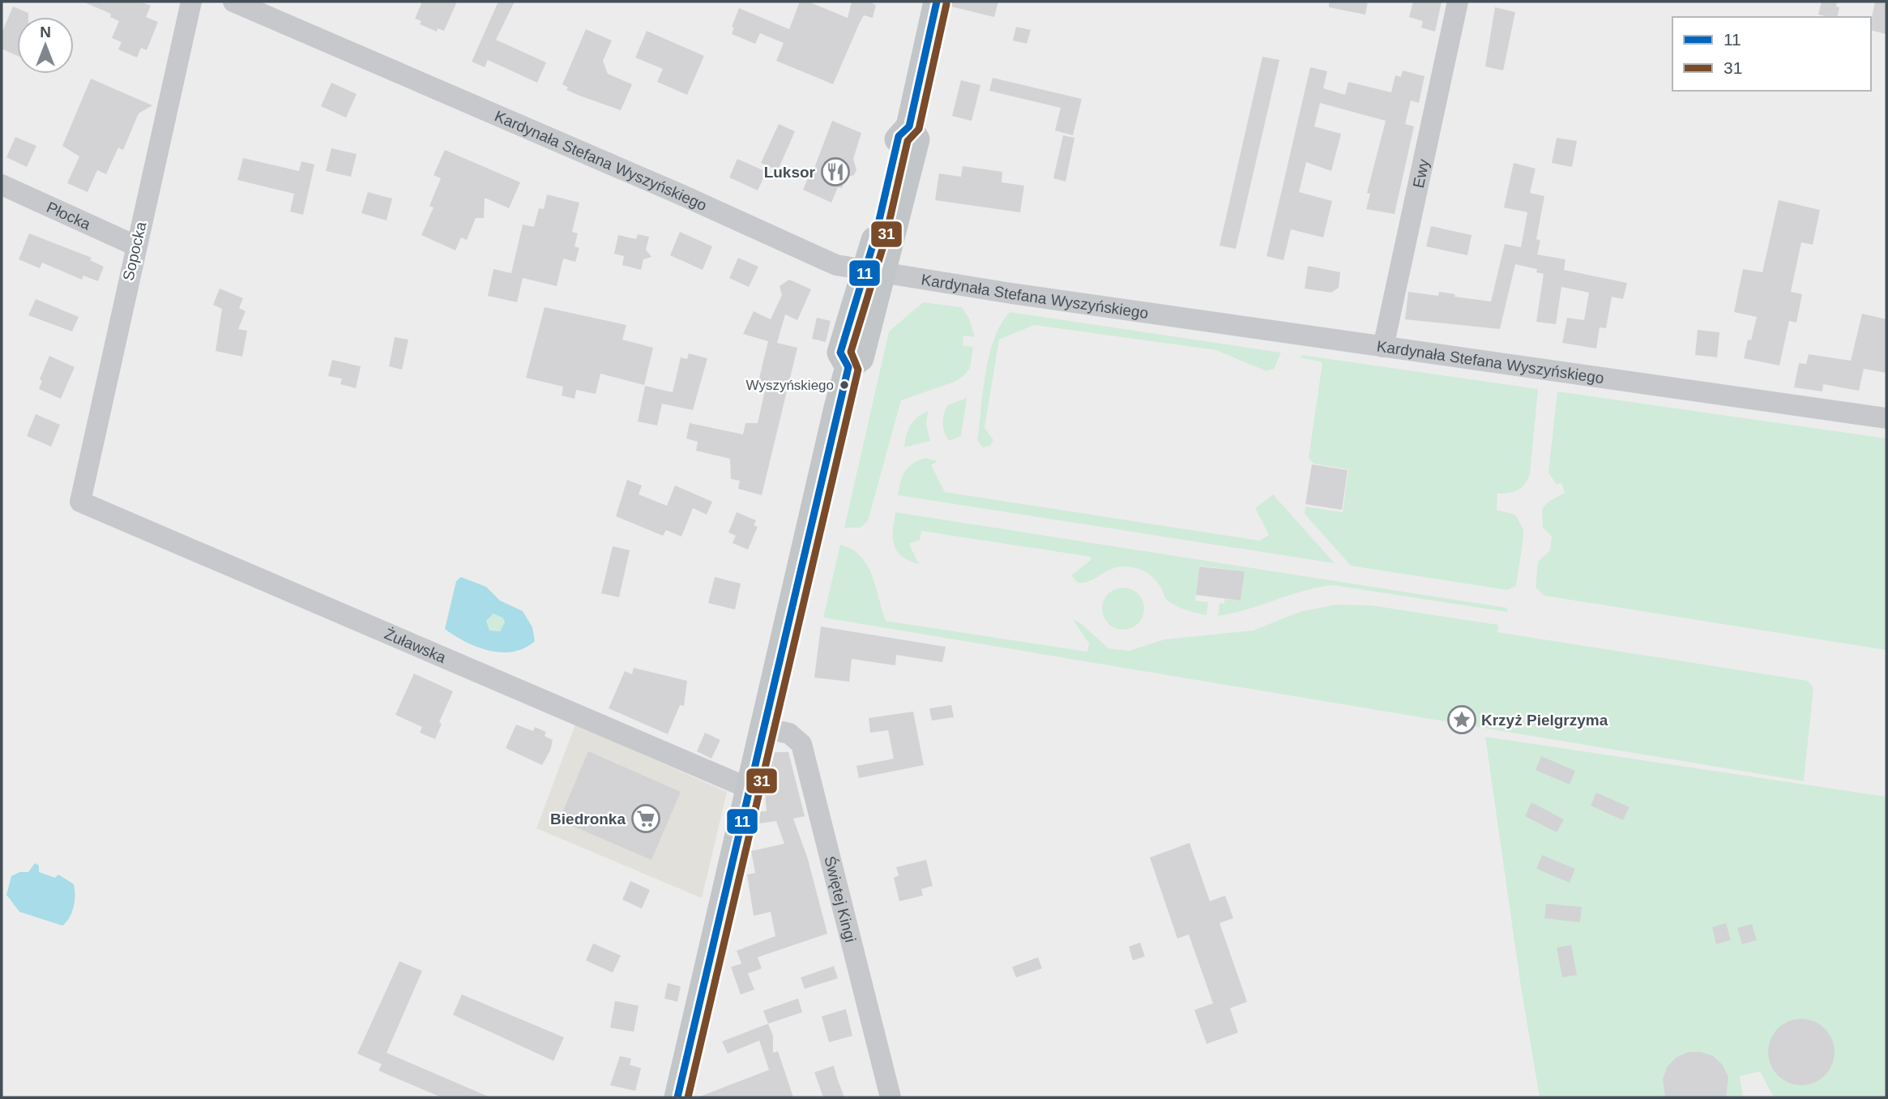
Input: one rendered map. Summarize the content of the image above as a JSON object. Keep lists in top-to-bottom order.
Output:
{
  "streets": {
    "street": [
      "Kardynała Stefana Wyszyńskiego",
      "Ewy",
      "Płocka",
      "Sopocka",
      "Żuławska",
      "Świętej Kingi"
    ]
  },
  "crossings": [
    ["Kardynała Stefana Wyszyńskiego", "Ewy"],
    ["Płocka", "Sopocka"],
    ["Sopocka", "Żuławska"]
  ],
  "places": {
    "restaurant": ["Luksor"],
    "other": ["Wyszyńskiego"],
    "place": ["Krzyż Pielgrzyma"],
    "supermarket": ["Biedronka"]
  },
  "lines": ["transit line 11", "transit line 31"],
  "legend": ["11", "31"],
  "north": "top"
}
